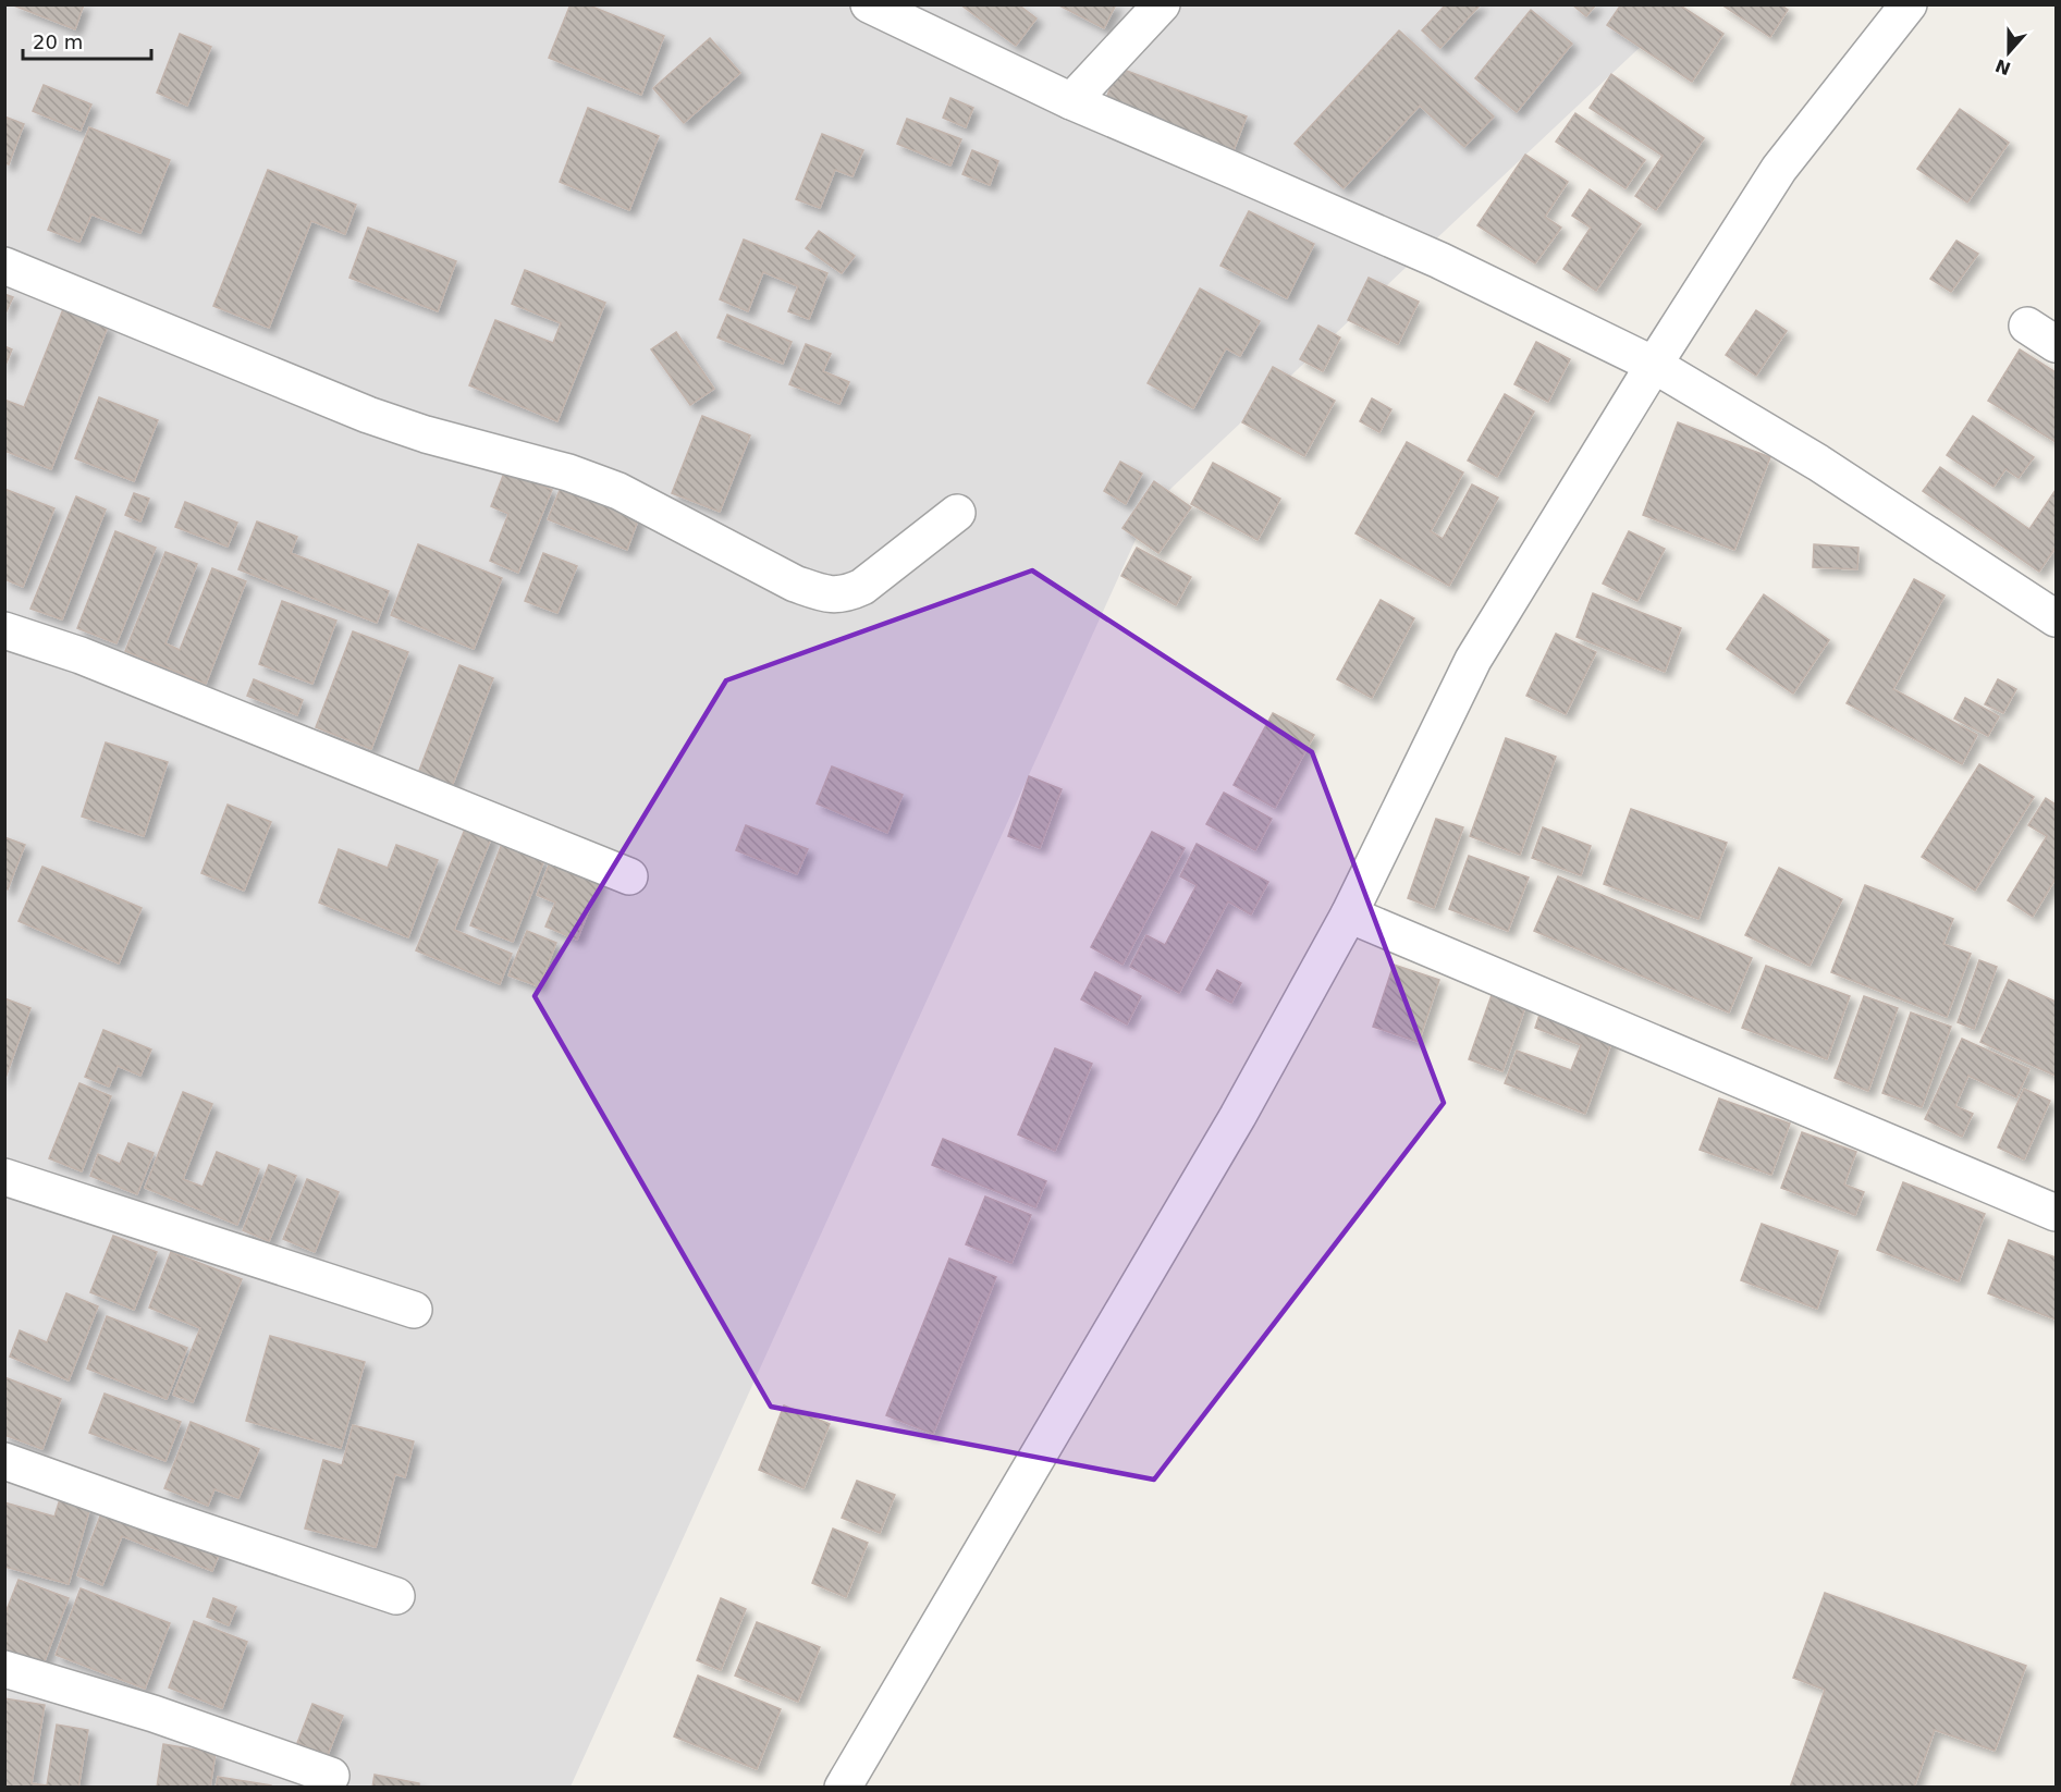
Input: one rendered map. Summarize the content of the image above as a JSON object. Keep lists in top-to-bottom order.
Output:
{
  "scale_bar": "20 m",
  "north": "bottom"
}
